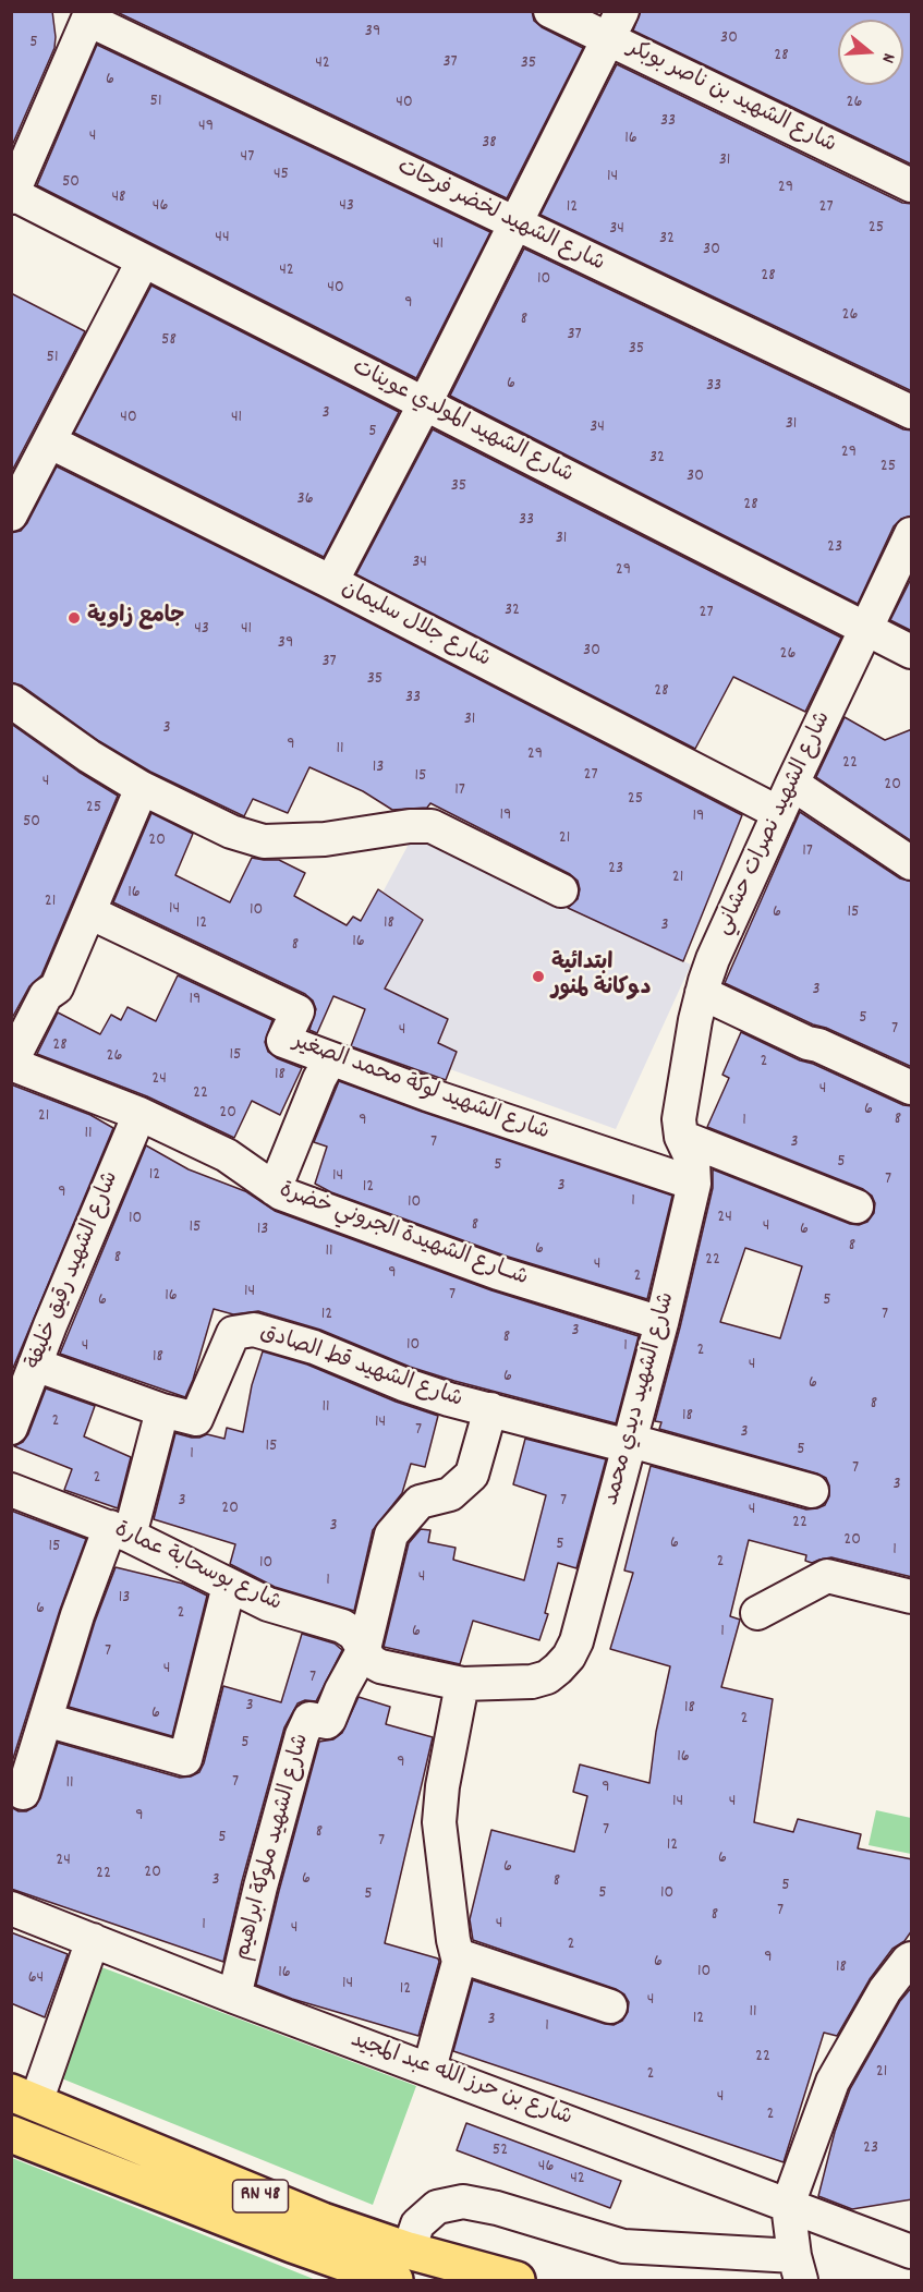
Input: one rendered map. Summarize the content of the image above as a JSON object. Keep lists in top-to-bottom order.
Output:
{
  "streets": {
    "highway": ["RN 48"],
    "street": [
      "شارع الشهيد بن ناصر بوبكر",
      "شارع الشهيد لخضر فرحات",
      "شارع الشهيد المولدي عوينات",
      "شارع جلال سليمان",
      "شارع الشهيد نصرات حشاني",
      "شارع الشهيد لوكة محمد الصغير",
      "شــارع الشهيدة الجروني خضرة",
      "شارع الشهيد رقيق خليفة",
      "شارع الشهيد قط الصادق",
      "شارع الشهيد ديدي محمد",
      "شارع بوسحابة عمارة",
      "شارع الشهيد ملوكة ابراهيم",
      "شارع بن حرز الله عبد المجيد"
    ]
  },
  "crossings": [
    ["شارع الشهيد المولدي عوينات", "شارع الشهيد نصرات حشاني"],
    ["شارع جلال سليمان", "شارع الشهيد نصرات حشاني"],
    ["شارع الشهيد نصرات حشاني", "شارع الشهيد ديدي محمد"],
    ["شارع الشهيد لوكة محمد الصغير", "شارع الشهيد ديدي محمد"],
    ["شــارع الشهيدة الجروني خضرة", "شارع الشهيد رقيق خليفة"],
    ["شــارع الشهيدة الجروني خضرة", "شارع الشهيد ديدي محمد"],
    ["شارع الشهيد رقيق خليفة", "شارع الشهيد قط الصادق"],
    ["شارع الشهيد قط الصادق", "شارع الشهيد ديدي محمد"],
    ["شارع الشهيد ديدي محمد", "شارع بوسحابة عمارة"],
    ["شارع بوسحابة عمارة", "شارع الشهيد ملوكة ابراهيم"],
    ["شارع الشهيد ملوكة ابراهيم", "شارع بن حرز الله عبد المجيد"]
  ],
  "places": ["جامع زاوية", "ابتدائية دوكانة لمنور"],
  "house_numbers": [
    "39",
    "30",
    "5",
    "28",
    "37",
    "42",
    "35",
    "6",
    "51",
    "40",
    "26",
    "33",
    "49",
    "4",
    "16",
    "38",
    "47",
    "31",
    "45",
    "14",
    "50",
    "29",
    "48",
    "46",
    "43",
    "12",
    "27",
    "25",
    "34",
    "44",
    "32",
    "41",
    "30",
    "42",
    "28",
    "10",
    "40",
    "9",
    "26",
    "8",
    "37",
    "58",
    "35",
    "51",
    "6",
    "33",
    "3",
    "40",
    "41",
    "31",
    "34",
    "5",
    "29",
    "32",
    "25",
    "30",
    "35",
    "36",
    "28",
    "33",
    "31",
    "23",
    "34",
    "29",
    "32",
    "27",
    "43",
    "41",
    "39",
    "30",
    "26",
    "37",
    "35",
    "28",
    "33",
    "31",
    "3",
    "9",
    "11",
    "29",
    "22",
    "13",
    "27",
    "15",
    "4",
    "20",
    "17",
    "25",
    "25",
    "19",
    "19",
    "50",
    "21",
    "20",
    "17",
    "23",
    "21",
    "16",
    "21",
    "14",
    "10",
    "6",
    "15",
    "12",
    "18",
    "3",
    "16",
    "8",
    "3",
    "19",
    "5",
    "7",
    "4",
    "28",
    "15",
    "26",
    "2",
    "18",
    "24",
    "4",
    "22",
    "6",
    "20",
    "21",
    "8",
    "9",
    "1",
    "11",
    "7",
    "3",
    "5",
    "5",
    "12",
    "14",
    "7",
    "3",
    "12",
    "9",
    "1",
    "10",
    "24",
    "10",
    "8",
    "4",
    "15",
    "13",
    "6",
    "8",
    "6",
    "11",
    "8",
    "22",
    "4",
    "9",
    "2",
    "14",
    "7",
    "16",
    "6",
    "5",
    "12",
    "7",
    "3",
    "8",
    "10",
    "4",
    "1",
    "2",
    "18",
    "4",
    "6",
    "6",
    "8",
    "11",
    "18",
    "2",
    "14",
    "7",
    "3",
    "15",
    "5",
    "1",
    "7",
    "2",
    "3",
    "3",
    "7",
    "20",
    "4",
    "22",
    "3",
    "20",
    "6",
    "5",
    "15",
    "1",
    "2",
    "10",
    "4",
    "1",
    "13",
    "6",
    "2",
    "6",
    "1",
    "7",
    "4",
    "7",
    "3",
    "18",
    "6",
    "2",
    "5",
    "16",
    "9",
    "7",
    "11",
    "9",
    "14",
    "4",
    "9",
    "7",
    "8",
    "5",
    "7",
    "12",
    "6",
    "24",
    "6",
    "20",
    "22",
    "6",
    "3",
    "8",
    "5",
    "5",
    "10",
    "5",
    "7",
    "8",
    "4",
    "1",
    "4",
    "2",
    "9",
    "6",
    "18",
    "10",
    "16",
    "64",
    "14",
    "12",
    "4",
    "11",
    "12",
    "3",
    "1",
    "22",
    "21",
    "2",
    "4",
    "2",
    "23",
    "52",
    "46",
    "42"
  ],
  "north": "right"
}
